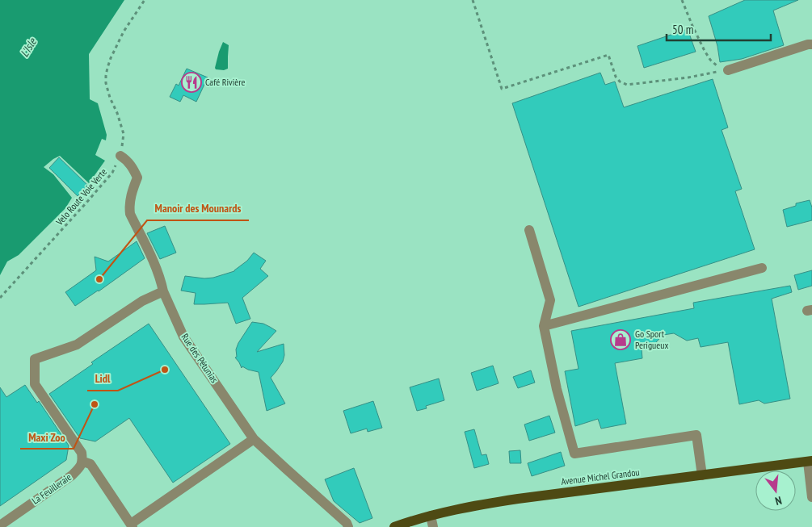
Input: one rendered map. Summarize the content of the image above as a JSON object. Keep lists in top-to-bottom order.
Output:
{
  "streets": {
    "main road": ["Avenue Michel Grandou"],
    "street": ["Rue des Pétunias", "La Feuilleraie"],
    "path": ["Velo Route Voie Verte"]
  },
  "crossings": [
    ["Velo Route Voie Verte", "Rue des Pétunias"]
  ],
  "water": ["L'Isle"],
  "places": {
    "restaurant": ["Café Rivière"],
    "other": ["Manoir des Mounards", "Lidl", "Maxi Zoo"],
    "shop": ["Go Sport Perigueux"]
  },
  "scale_bar": "50 m",
  "north": "bottom"
}
